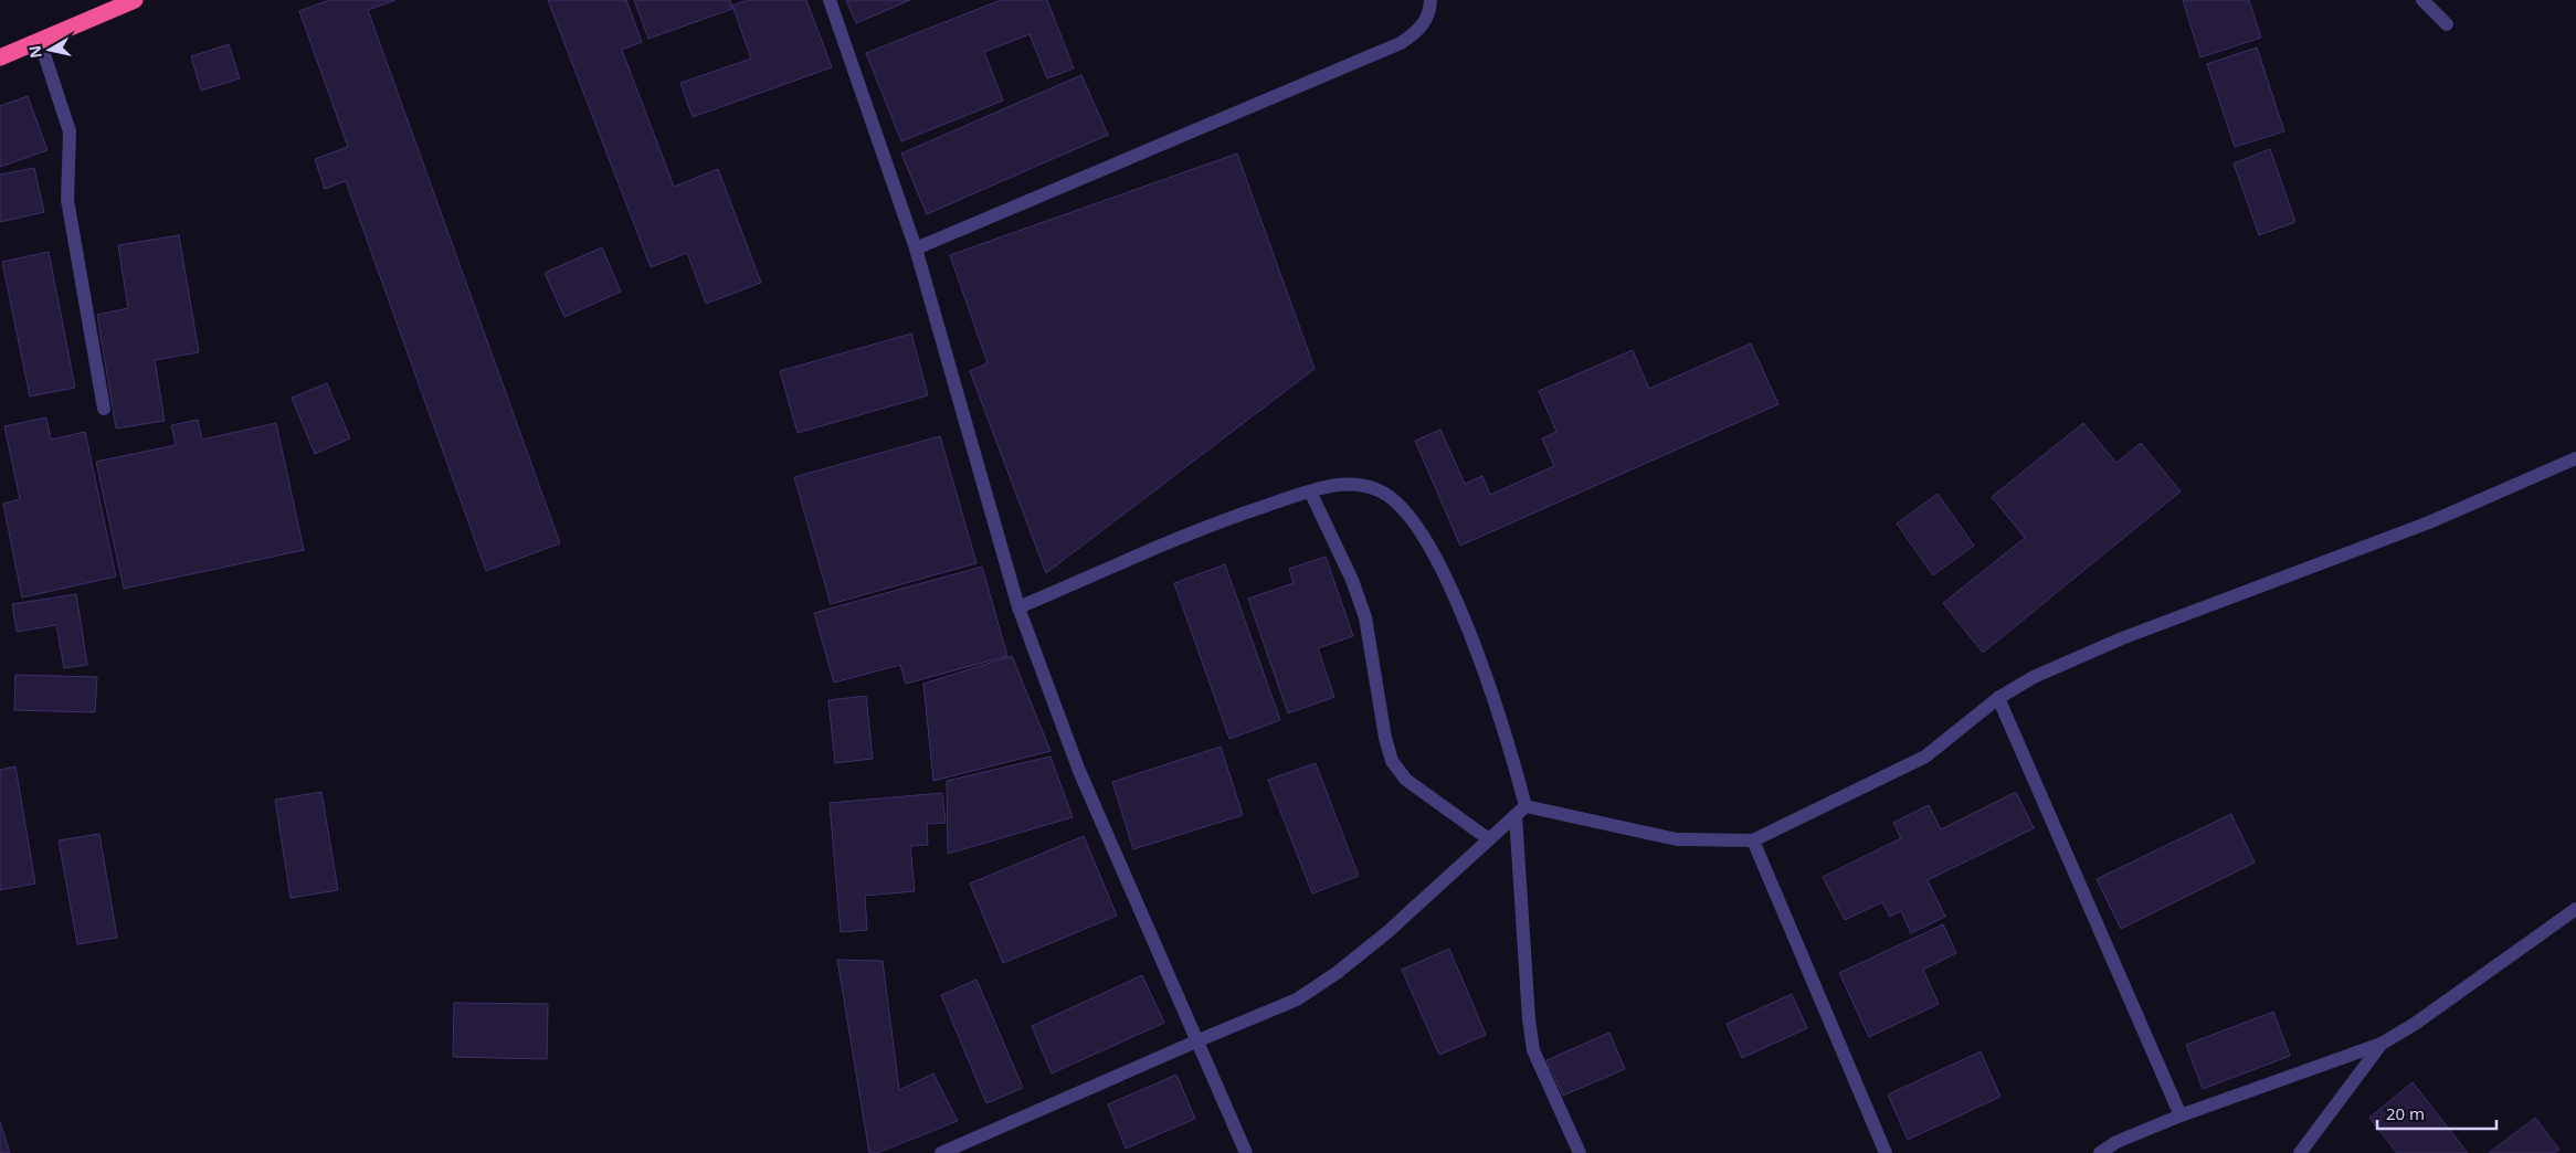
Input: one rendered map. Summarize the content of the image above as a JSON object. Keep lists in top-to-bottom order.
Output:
{
  "scale_bar": "20 m",
  "north": "left"
}
